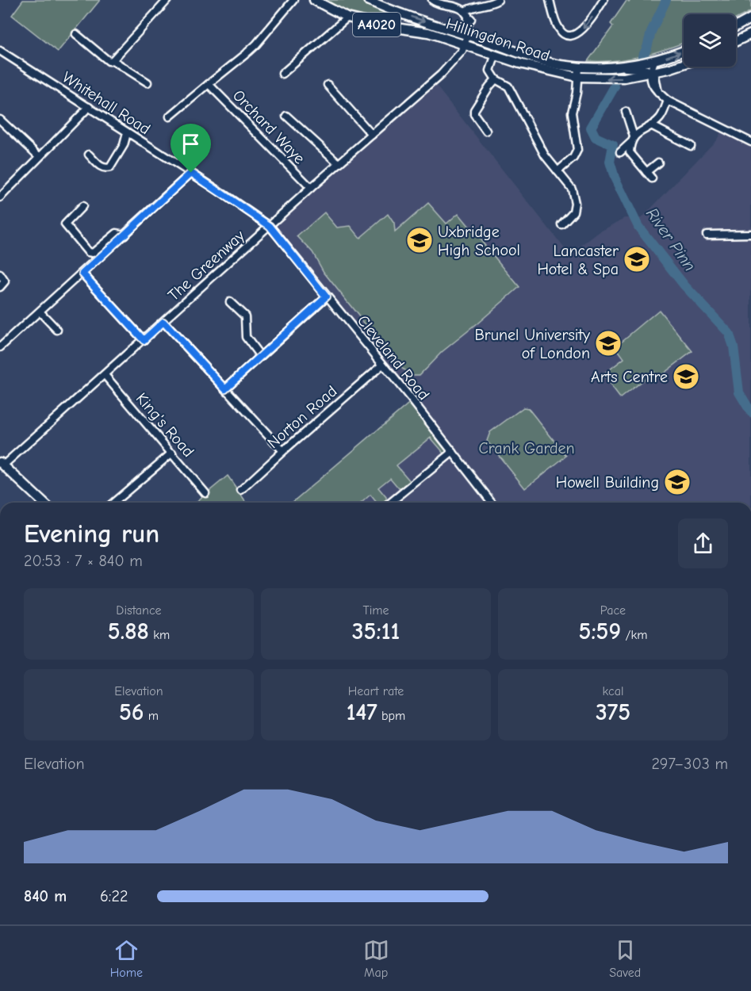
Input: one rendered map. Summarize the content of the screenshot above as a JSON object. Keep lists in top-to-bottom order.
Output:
{
  "streets": {
    "main road": ["A4020", "Hillingdon Road"],
    "street": [
      "Whitehall Road",
      "Orchard Waye",
      "The Greenway",
      "Cleveland Road",
      "Norton Road",
      "King's Road"
    ]
  },
  "crossings": [
    ["A4020", "Hillingdon Road"],
    ["Hillingdon Road", "The Greenway"],
    ["Whitehall Road", "The Greenway"],
    ["Whitehall Road", "Cleveland Road"],
    ["Orchard Waye", "The Greenway"],
    ["The Greenway", "Cleveland Road"],
    ["The Greenway", "King's Road"],
    ["Cleveland Road", "Norton Road"]
  ],
  "water": ["River Pinn"],
  "parks": ["Crank Garden"],
  "places": {
    "school or university": [
      "Uxbridge High School",
      "Lancaster Hotel & Spa",
      "Brunel University of London",
      "Arts Centre",
      "Howell Building"
    ]
  },
  "page": {
    "heading": ["Evening run", "20:53 · 7 × 840 m"],
    "stats": [
      ["Distance", "5.88 km"],
      ["Time", "35:11"],
      ["Pace", "5:59 /km"],
      ["Elevation", "56 m"],
      ["Heart rate", "147 bpm"],
      ["kcal", "375"]
    ],
    "chart": ["Elevation", "297–303 m"],
    "list": [
      {
        "name": "840 m",
        "note": "6:22"
      }
    ],
    "tabs": ["Home", "Map", "Saved"]
  }
}
